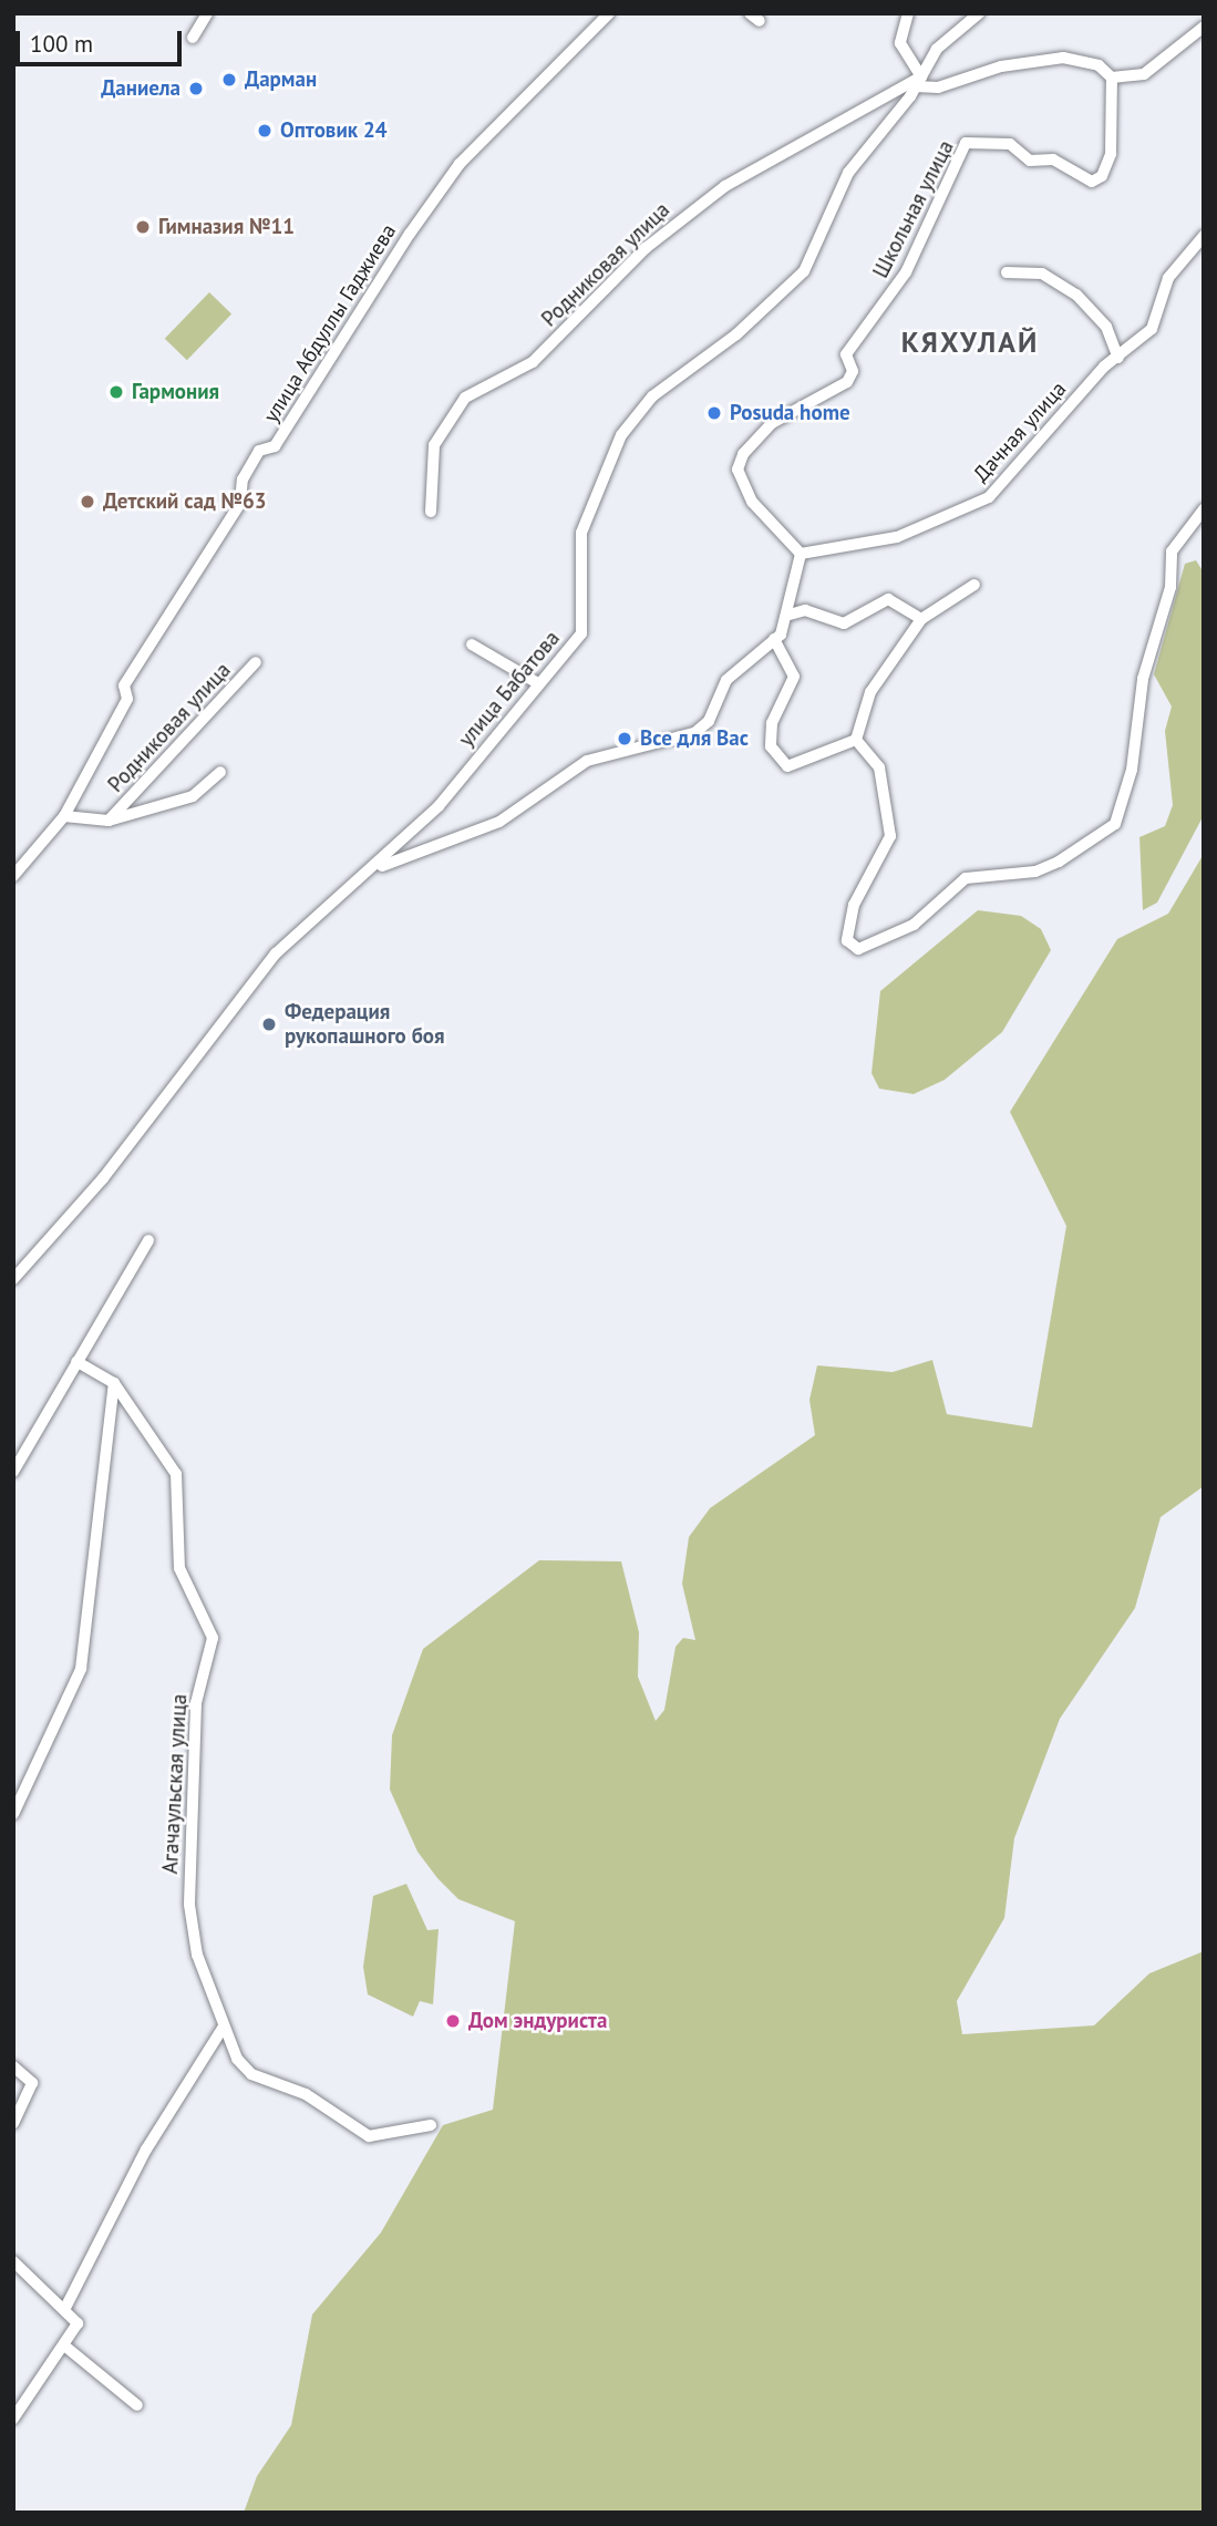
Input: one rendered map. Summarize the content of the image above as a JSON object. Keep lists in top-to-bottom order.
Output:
{
  "streets": {
    "street": [
      "Школьная улица",
      "Родниковая улица",
      "улица Абдуллы Гаджиева",
      "Дачная улица",
      "улица Бабатова",
      "Агачаульская улица"
    ]
  },
  "crossings": [
    ["Школьная улица", "Дачная улица"],
    ["Родниковая улица", "улица Абдуллы Гаджиева"],
    ["Родниковая улица", "улица Бабатова"]
  ],
  "districts": ["КЯХУЛАЙ"],
  "places": [
    "Дарман",
    "Даниела",
    "Оптовик 24",
    "Гимназия №11",
    "Гармония",
    "Posuda home",
    "Детский сад №63",
    "Все для Вас",
    "Федерация рукопашного боя",
    "Дом эндуриста"
  ],
  "scale_bar": "100 m"
}
